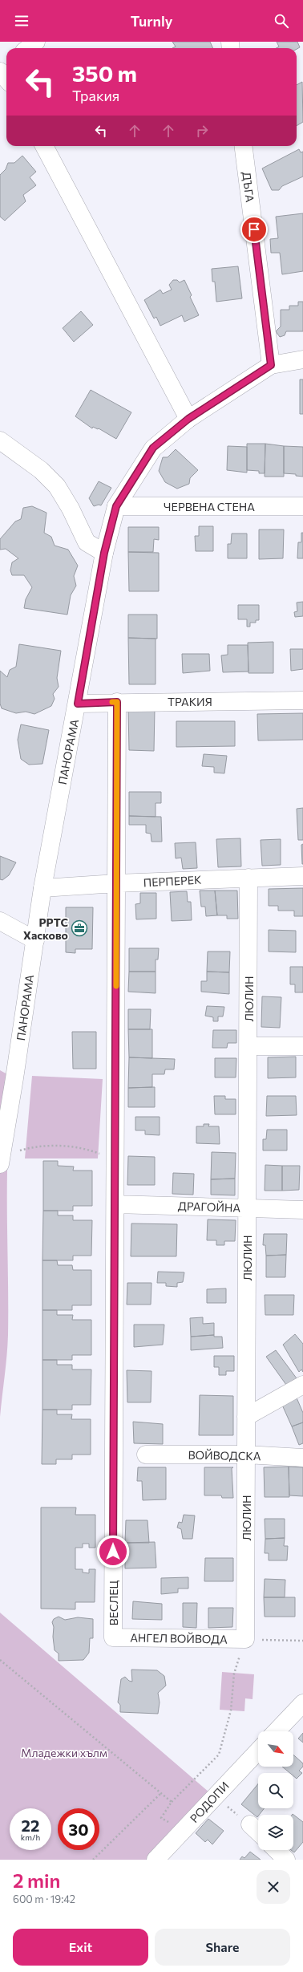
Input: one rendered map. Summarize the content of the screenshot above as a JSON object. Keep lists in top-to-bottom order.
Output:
{
  "streets": {
    "street": [
      "ДЪГА",
      "ЧЕРВЕНА СТЕНА",
      "ТРАКИЯ",
      "ПАНОРАМА",
      "ПЕРПЕРЕК",
      "ЛЮЛИН",
      "ДРАГОЙНА",
      "ВОЙВОДСКА",
      "ВЕСЛЕЦ",
      "АНГЕЛ ВОЙВОДА",
      "РОДОПИ"
    ]
  },
  "crossings": [
    ["ДЪГА", "ПАНОРАМА"],
    ["ЧЕРВЕНА СТЕНА", "ПАНОРАМА"],
    ["ТРАКИЯ", "ПАНОРАМА"],
    ["ТРАКИЯ", "ВЕСЛЕЦ"],
    ["ПАНОРАМА", "ПЕРПЕРЕК"],
    ["ПЕРПЕРЕК", "ЛЮЛИН"],
    ["ПЕРПЕРЕК", "ВЕСЛЕЦ"],
    ["ЛЮЛИН", "ДРАГОЙНА"],
    ["ЛЮЛИН", "ВОЙВОДСКА"],
    ["ЛЮЛИН", "АНГЕЛ ВОЙВОДА"],
    ["ДРАГОЙНА", "ВЕСЛЕЦ"],
    ["ВЕСЛЕЦ", "АНГЕЛ ВОЙВОДА"]
  ],
  "parks": ["Младежки хълм"],
  "places": {
    "office": ["РРТС Хасково"]
  },
  "north": "bottom right",
  "page": {
    "header": "Turnly",
    "turn": ["350 m", "Тракия"],
    "speed": "22 km/h",
    "limit": "30",
    "heading": ["2 min", "600 m · 19:42"],
    "buttons": ["Exit", "Share"]
  }
}
